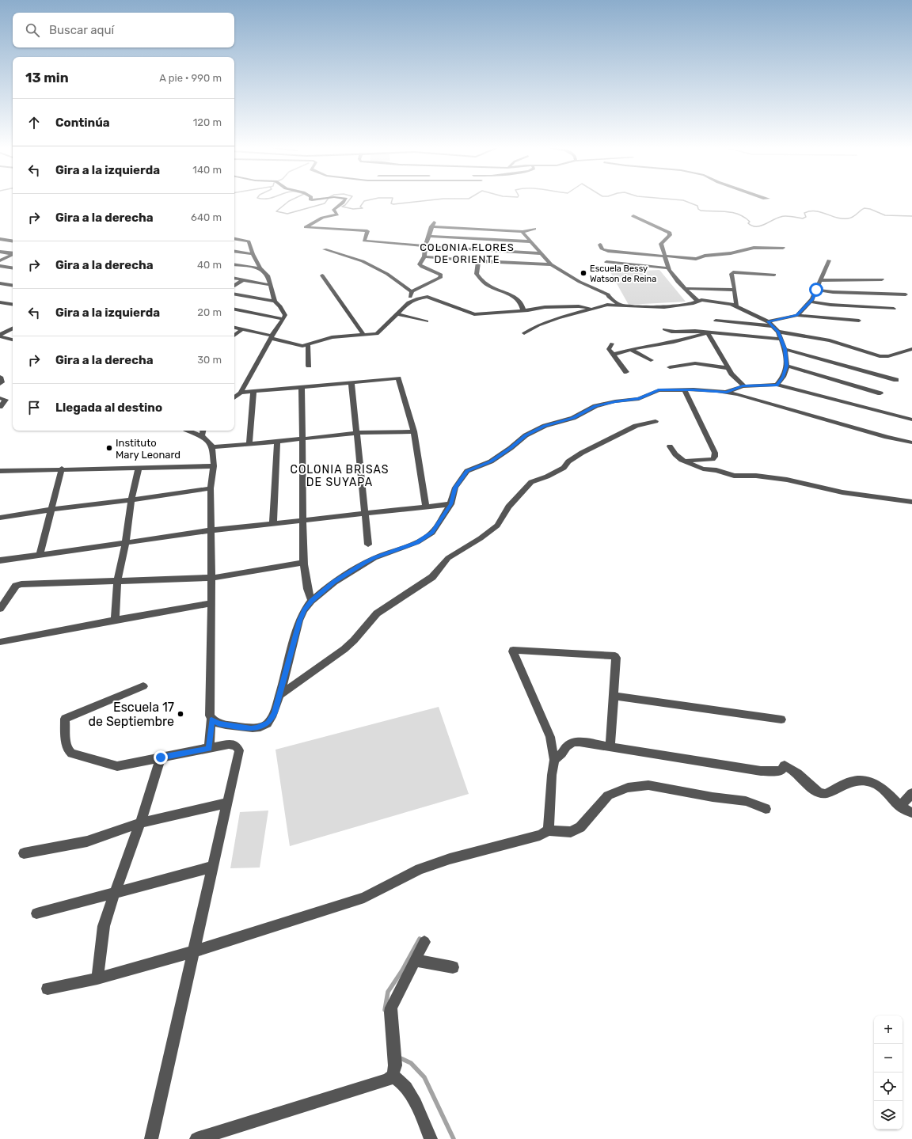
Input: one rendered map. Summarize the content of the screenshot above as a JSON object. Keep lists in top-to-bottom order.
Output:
{
  "districts": ["COLONIA FLORES DE ORIENTE", "COLONIA BRISAS DE SUYAPA"],
  "places": ["Escuela Bessy Watson de Reina", "Instituto Mary Leonard", "Escuela 17 de Septiembre"],
  "page": {
    "search": "Buscar aquí",
    "heading": ["13 min", "A pie · 990 m"],
    "list": [
      ["Continúa", "120 m"],
      ["Gira a la izquierda", "140 m"],
      ["Gira a la derecha", "640 m"],
      ["Gira a la derecha", "40 m"],
      ["Gira a la izquierda", "20 m"],
      ["Gira a la derecha", "30 m"],
      "Llegada al destino"
    ],
    "map_buttons": ["+", "−"]
  }
}
